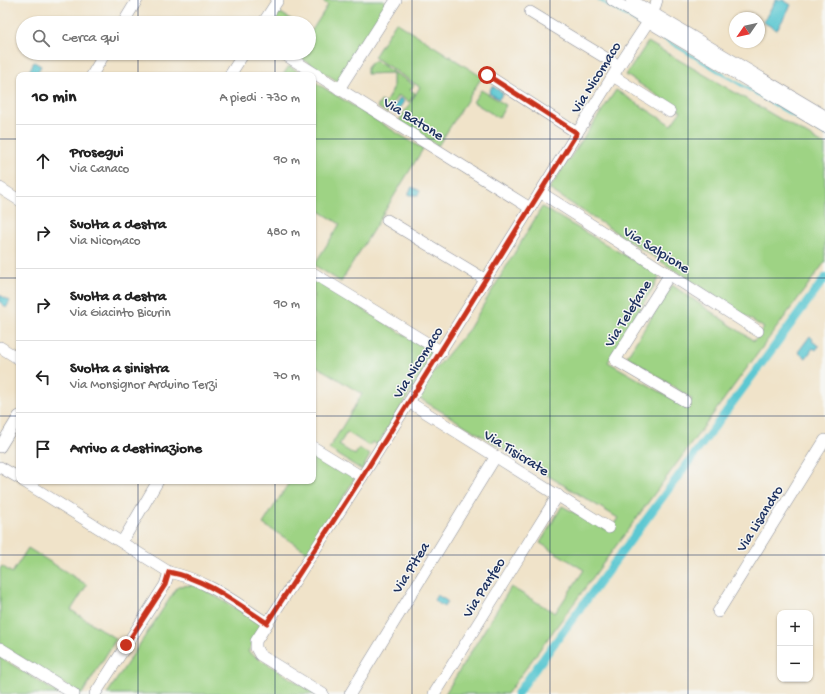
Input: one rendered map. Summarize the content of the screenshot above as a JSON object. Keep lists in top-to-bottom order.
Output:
{
  "streets": {
    "street": [
      "Via Nicomaco",
      "Via Batone",
      "Via Salpione",
      "Via Telefane",
      "Via Tisicrate",
      "Via Lisandro",
      "Via Pitea",
      "Via Panfeo"
    ]
  },
  "crossings": [
    ["Via Nicomaco", "Via Batone"],
    ["Via Nicomaco", "Via Salpione"],
    ["Via Nicomaco", "Via Tisicrate"],
    ["Via Salpione", "Via Telefane"],
    ["Via Tisicrate", "Via Pitea"],
    ["Via Tisicrate", "Via Panfeo"]
  ],
  "north": "bottom left",
  "page": {
    "search": "Cerca qui",
    "heading": ["10 min", "A piedi · 730 m"],
    "list": [
      ["Prosegui", "Via Canaco", "90 m"],
      ["Svolta a destra", "Via Nicomaco", "480 m"],
      ["Svolta a destra", "Via Giacinto Bicurin", "90 m"],
      ["Svolta a sinistra", "Via Monsignor Arduino Terzi", "70 m"],
      "Arrivo a destinazione"
    ],
    "map_buttons": ["+", "−"]
  }
}
